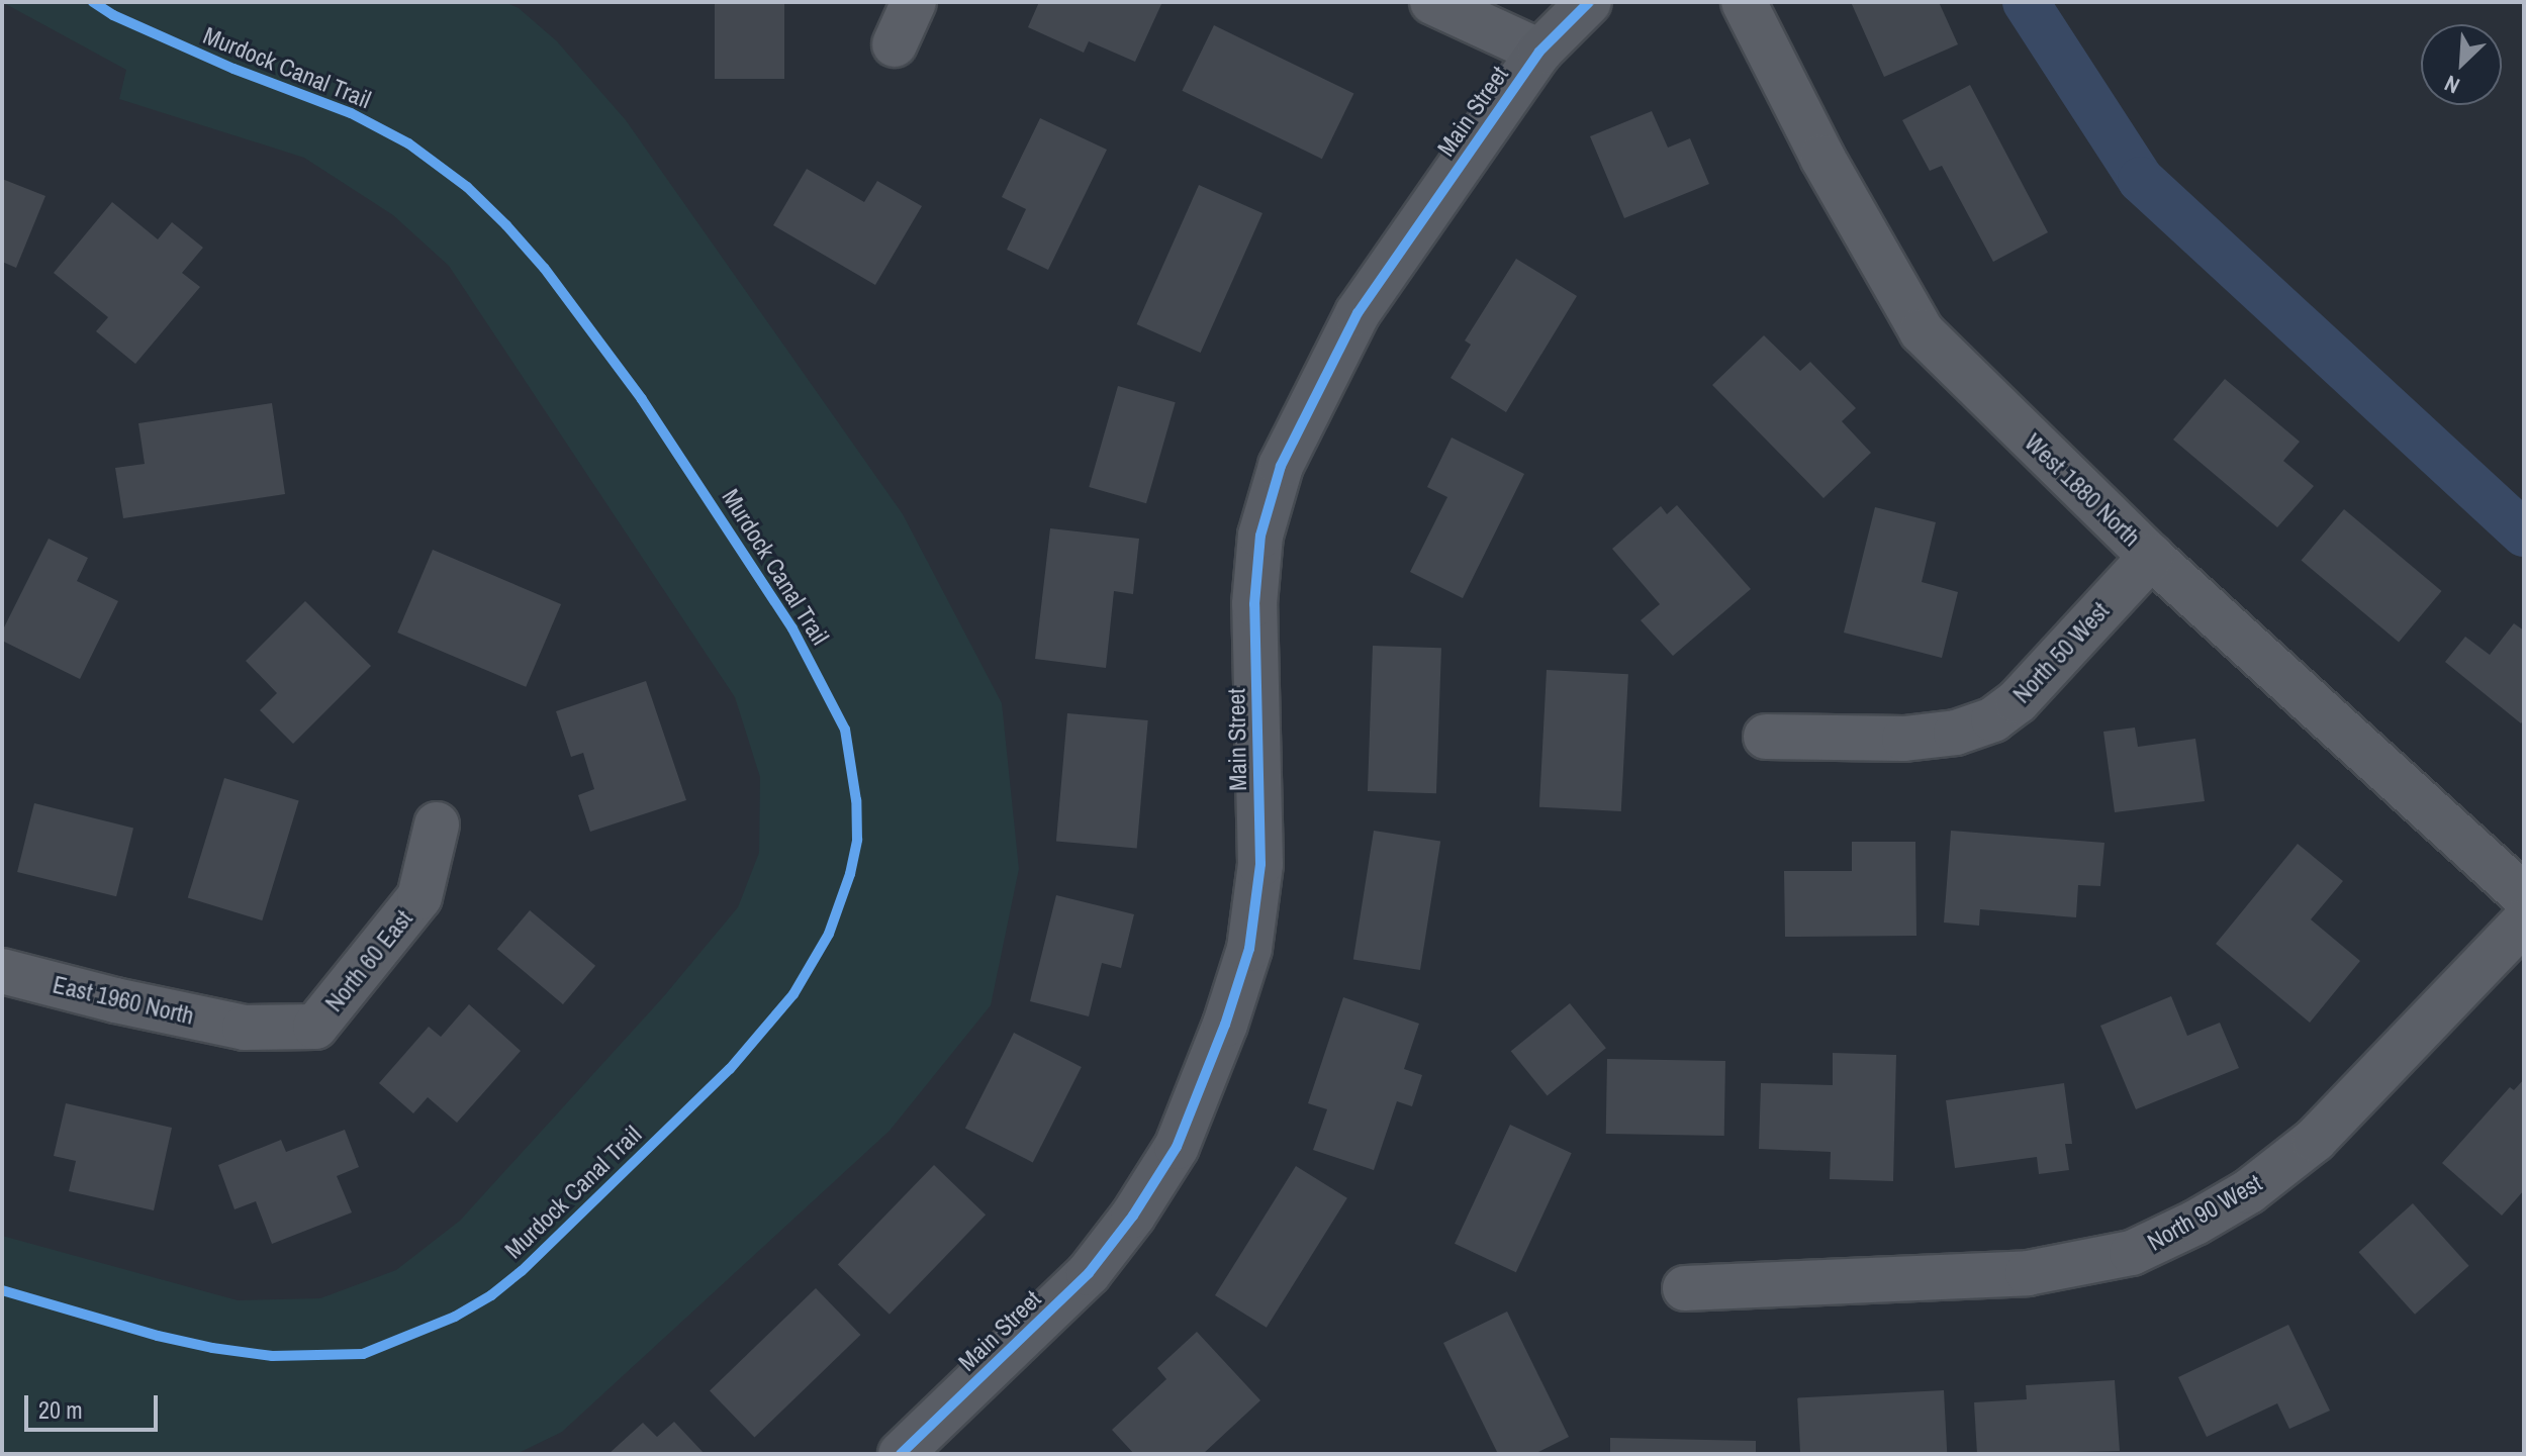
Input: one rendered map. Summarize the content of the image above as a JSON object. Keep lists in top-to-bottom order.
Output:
{
  "streets": {
    "street": [
      "Main Street",
      "West 1880 North",
      "North 50 West",
      "North 60 East",
      "East 1960 North",
      "North 90 West"
    ],
    "cycle path": ["Murdock Canal Trail"]
  },
  "crossings": [
    ["West 1880 North", "North 50 West"],
    ["North 60 East", "East 1960 North"]
  ],
  "scale_bar": "20 m",
  "north": "bottom left"
}
